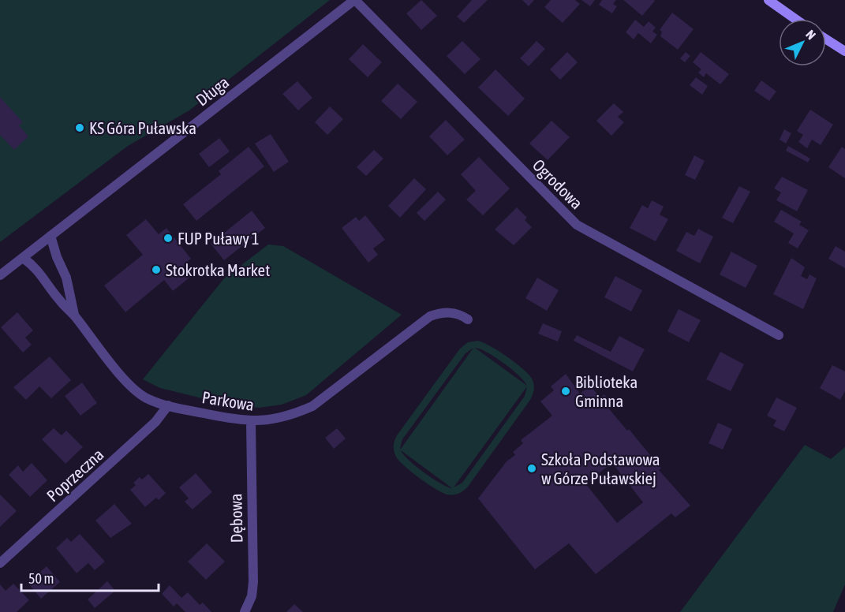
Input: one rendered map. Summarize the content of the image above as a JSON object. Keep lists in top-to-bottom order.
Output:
{
  "streets": {
    "street": [
      "Długa",
      "Ogrodowa",
      "Parkowa",
      "Poprzeczna",
      "Dębowa"
    ]
  },
  "crossings": [
    ["Długa", "Ogrodowa"],
    ["Długa", "Parkowa"],
    ["Parkowa", "Poprzeczna"],
    ["Parkowa", "Dębowa"]
  ],
  "places": [
    "KS Góra Puławska",
    "FUP Puławy 1",
    "Stokrotka Market",
    "Biblioteka Gminna",
    "Szkoła Podstawowa w Górze Puławskiej"
  ],
  "scale_bar": "50 m",
  "north": "top right"
}
